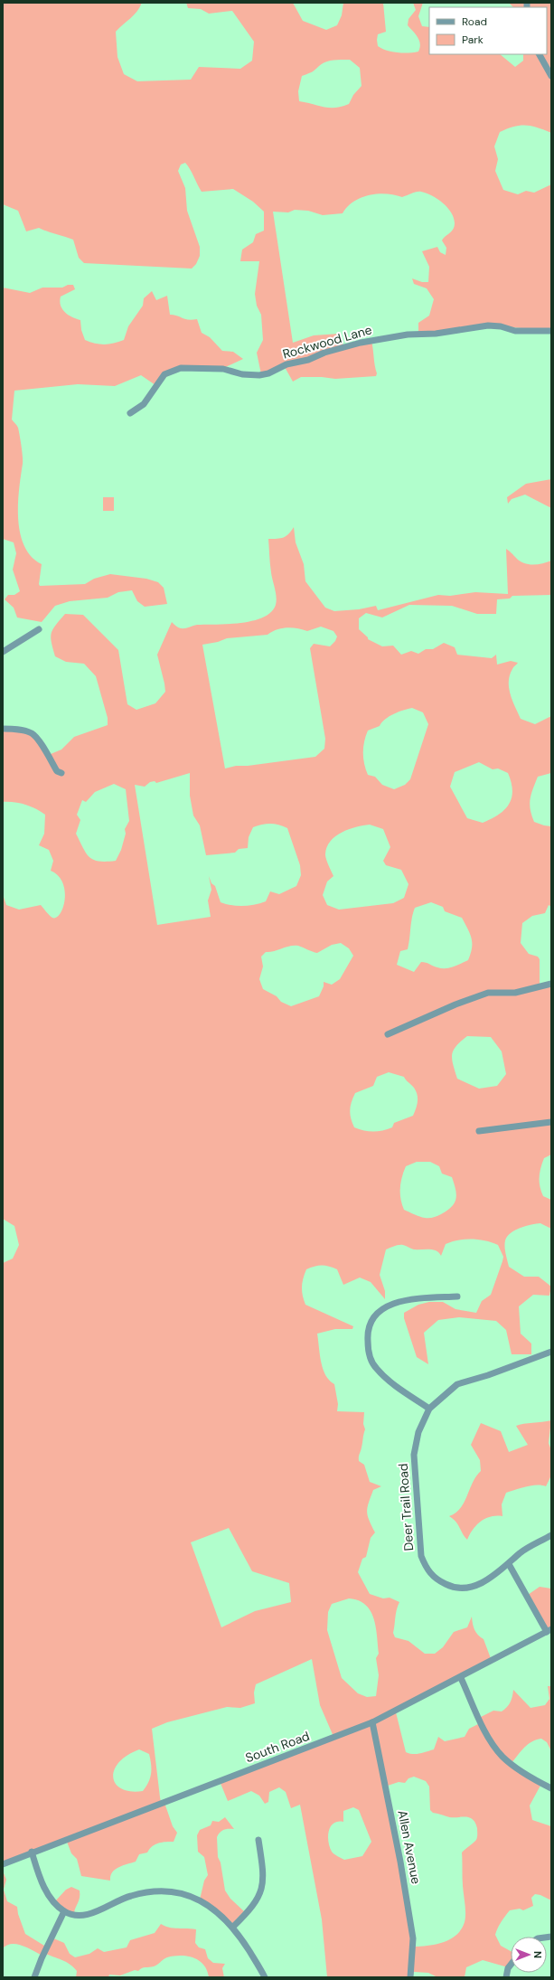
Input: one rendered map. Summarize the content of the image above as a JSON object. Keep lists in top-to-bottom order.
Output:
{
  "streets": {
    "street": [
      "Rockwood Lane",
      "Deer Trail Road",
      "South Road",
      "Allen Avenue"
    ]
  },
  "crossings": [
    ["South Road", "Allen Avenue"]
  ],
  "legend": ["Road", "Park"],
  "north": "right"
}
